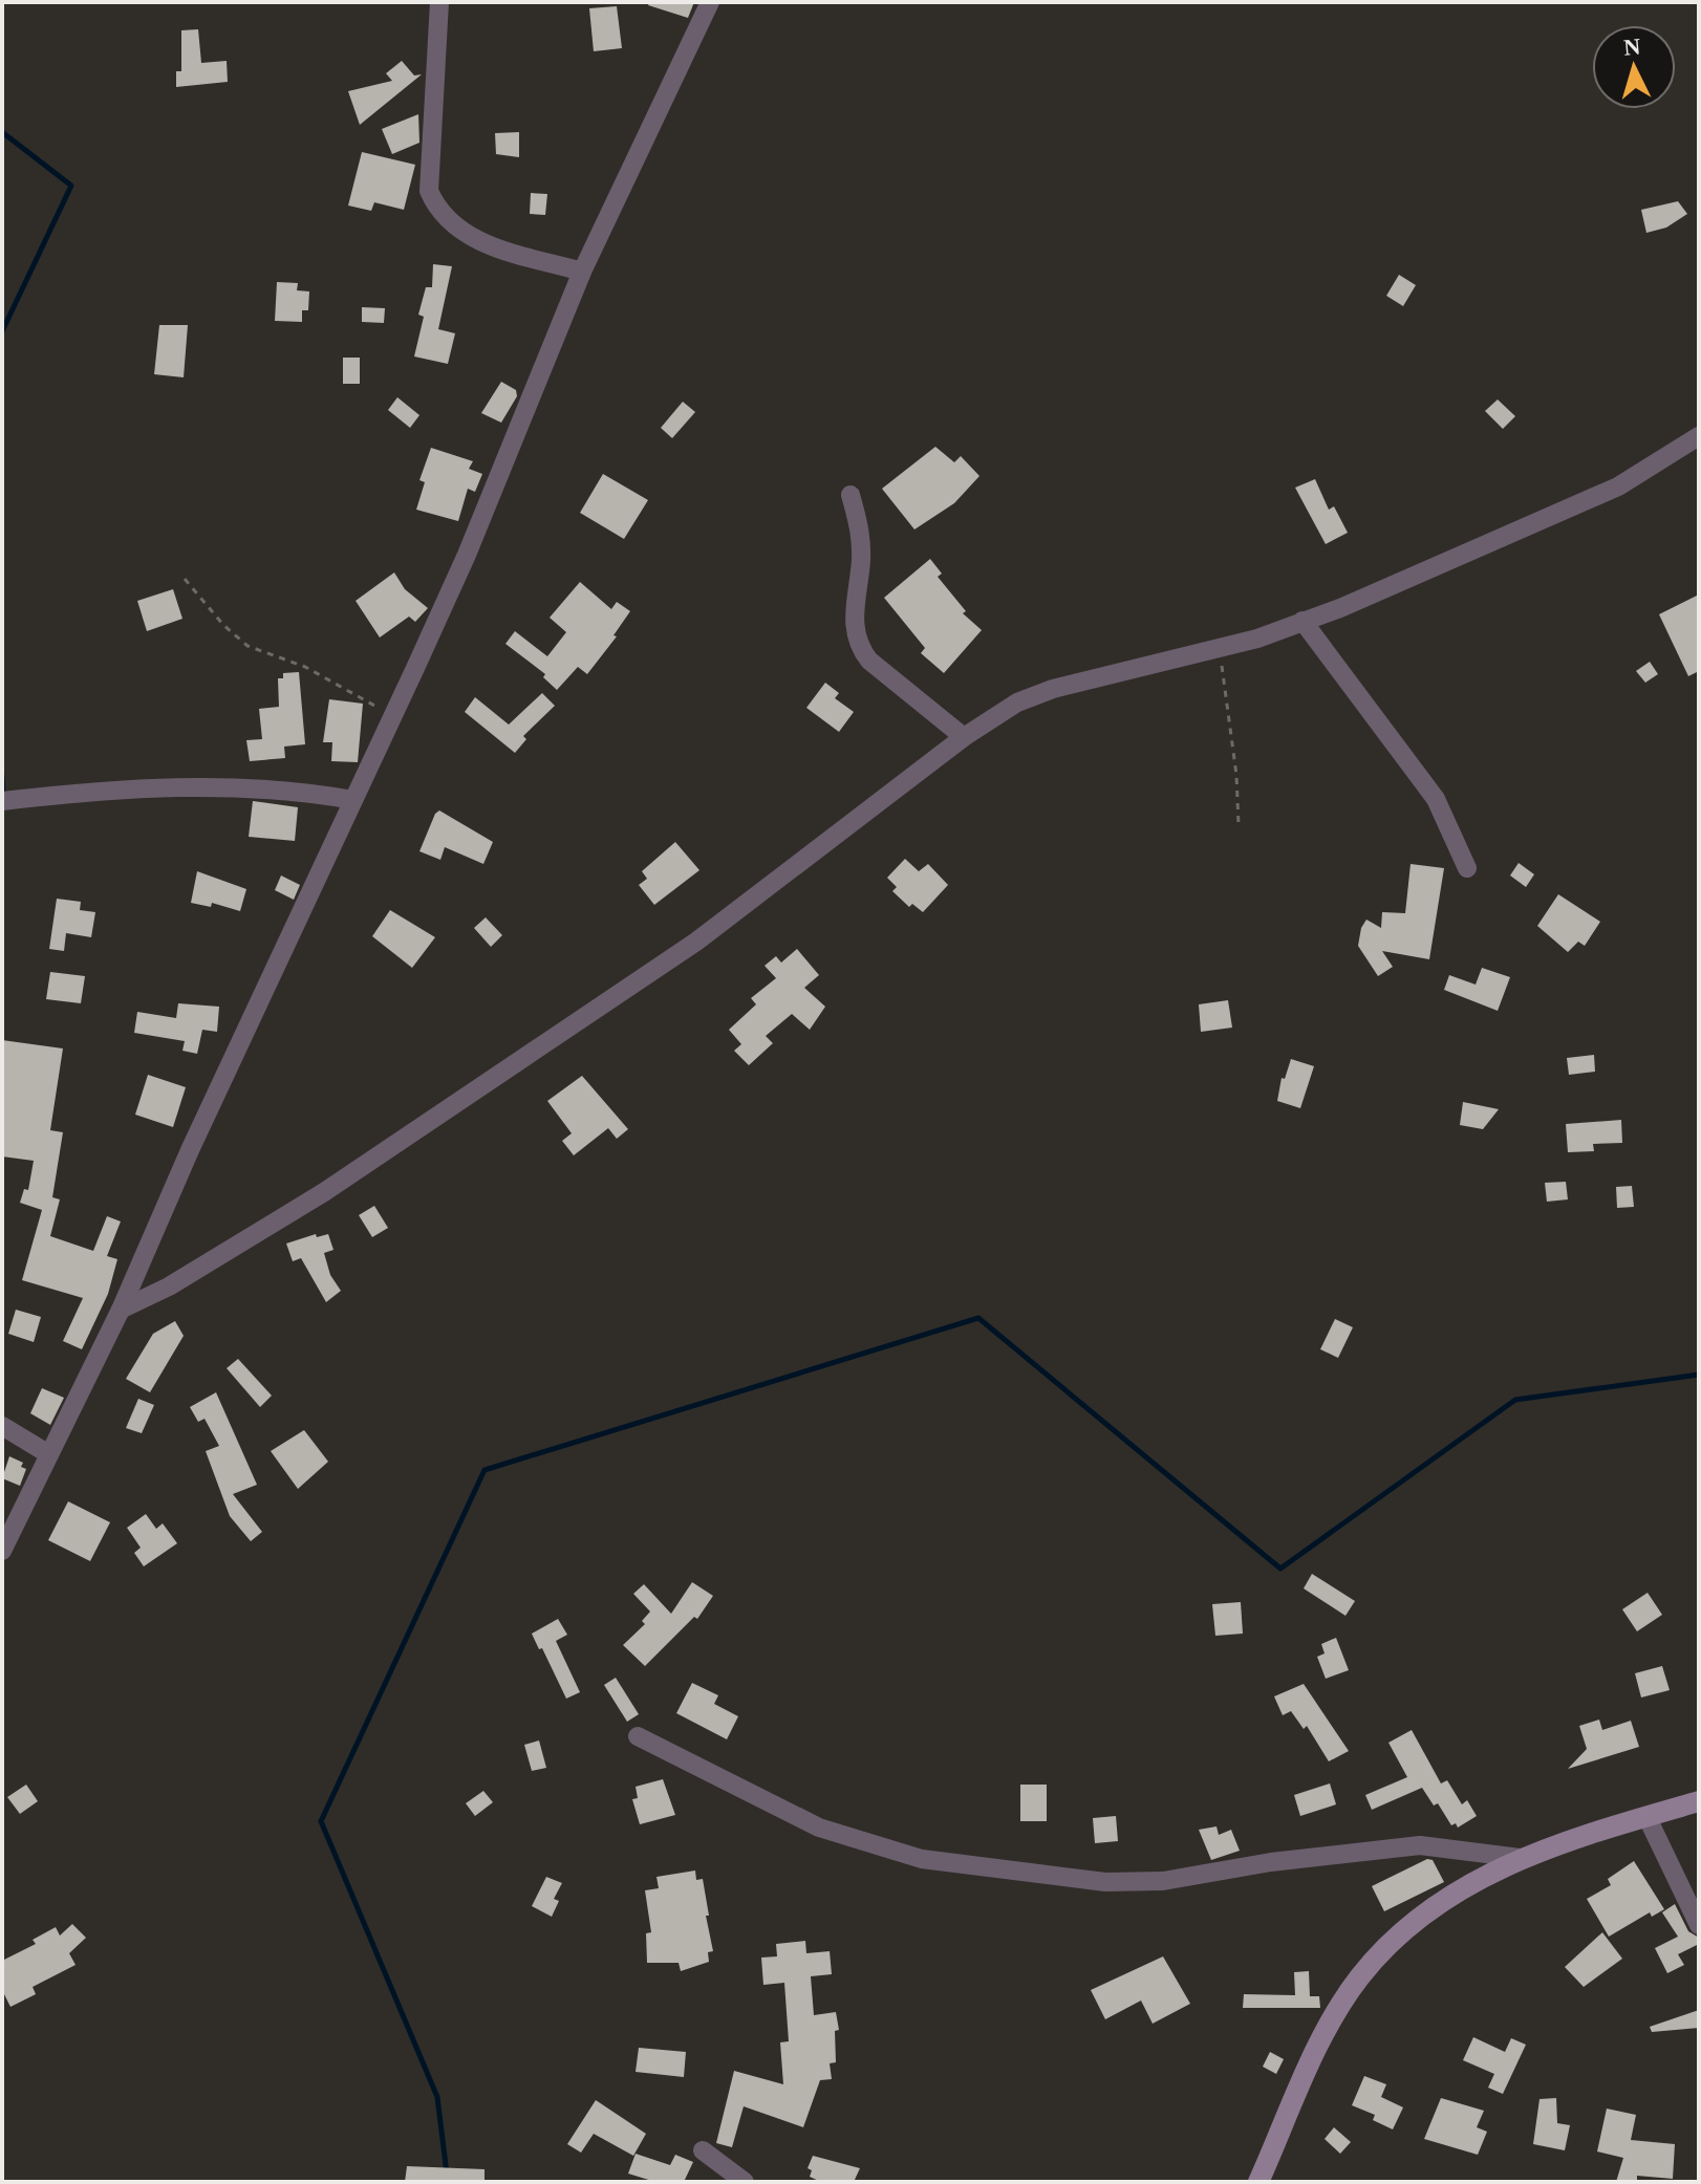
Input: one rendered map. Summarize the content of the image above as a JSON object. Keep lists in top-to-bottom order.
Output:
{
  "north": "top"
}
